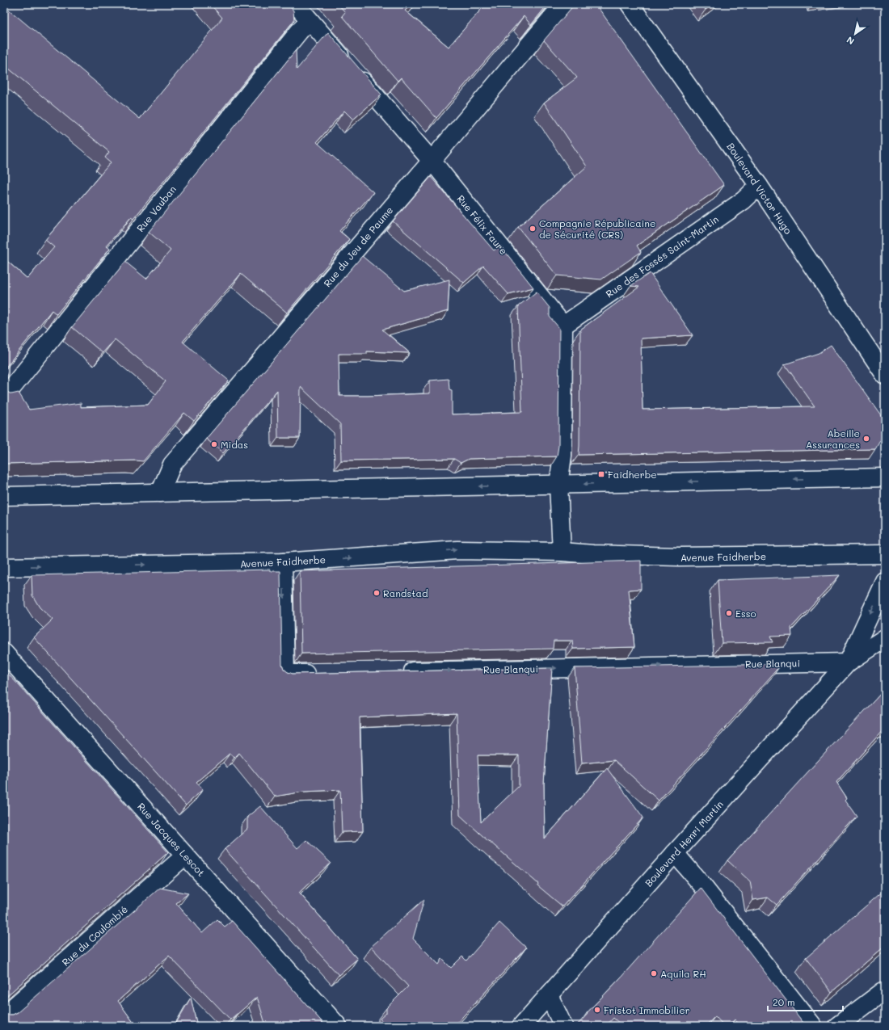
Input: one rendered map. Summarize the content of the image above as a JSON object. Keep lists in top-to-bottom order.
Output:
{
  "streets": {
    "street": [
      "Boulevard Victor Hugo",
      "Rue Vauban",
      "Rue Félix Faure",
      "Rue du Jeu de Paume",
      "Rue des Fossés Saint-Martin",
      "Avenue Faidherbe",
      "Rue Blanqui",
      "Rue Jacques Lescot",
      "Boulevard Henri Martin",
      "Rue du Coulombié"
    ]
  },
  "crossings": [
    ["Boulevard Victor Hugo", "Rue des Fossés Saint-Martin"],
    ["Rue Vauban", "Rue Félix Faure"],
    ["Rue Félix Faure", "Rue du Jeu de Paume"],
    ["Rue Félix Faure", "Rue des Fossés Saint-Martin"],
    ["Rue Blanqui", "Boulevard Henri Martin"],
    ["Rue Jacques Lescot", "Rue du Coulombié"]
  ],
  "one_way": ["Rue Blanqui"],
  "places": {
    "other": [
      "Compagnie Républicaine de Sécurité (CRS)",
      "Abeille Assurances",
      "Midas",
      "Randstad",
      "Esso",
      "Aquila RH",
      "Fristot Immobilier"
    ],
    "transit": ["Faidherbe"]
  },
  "scale_bar": "20 m",
  "north": "bottom left"
}
